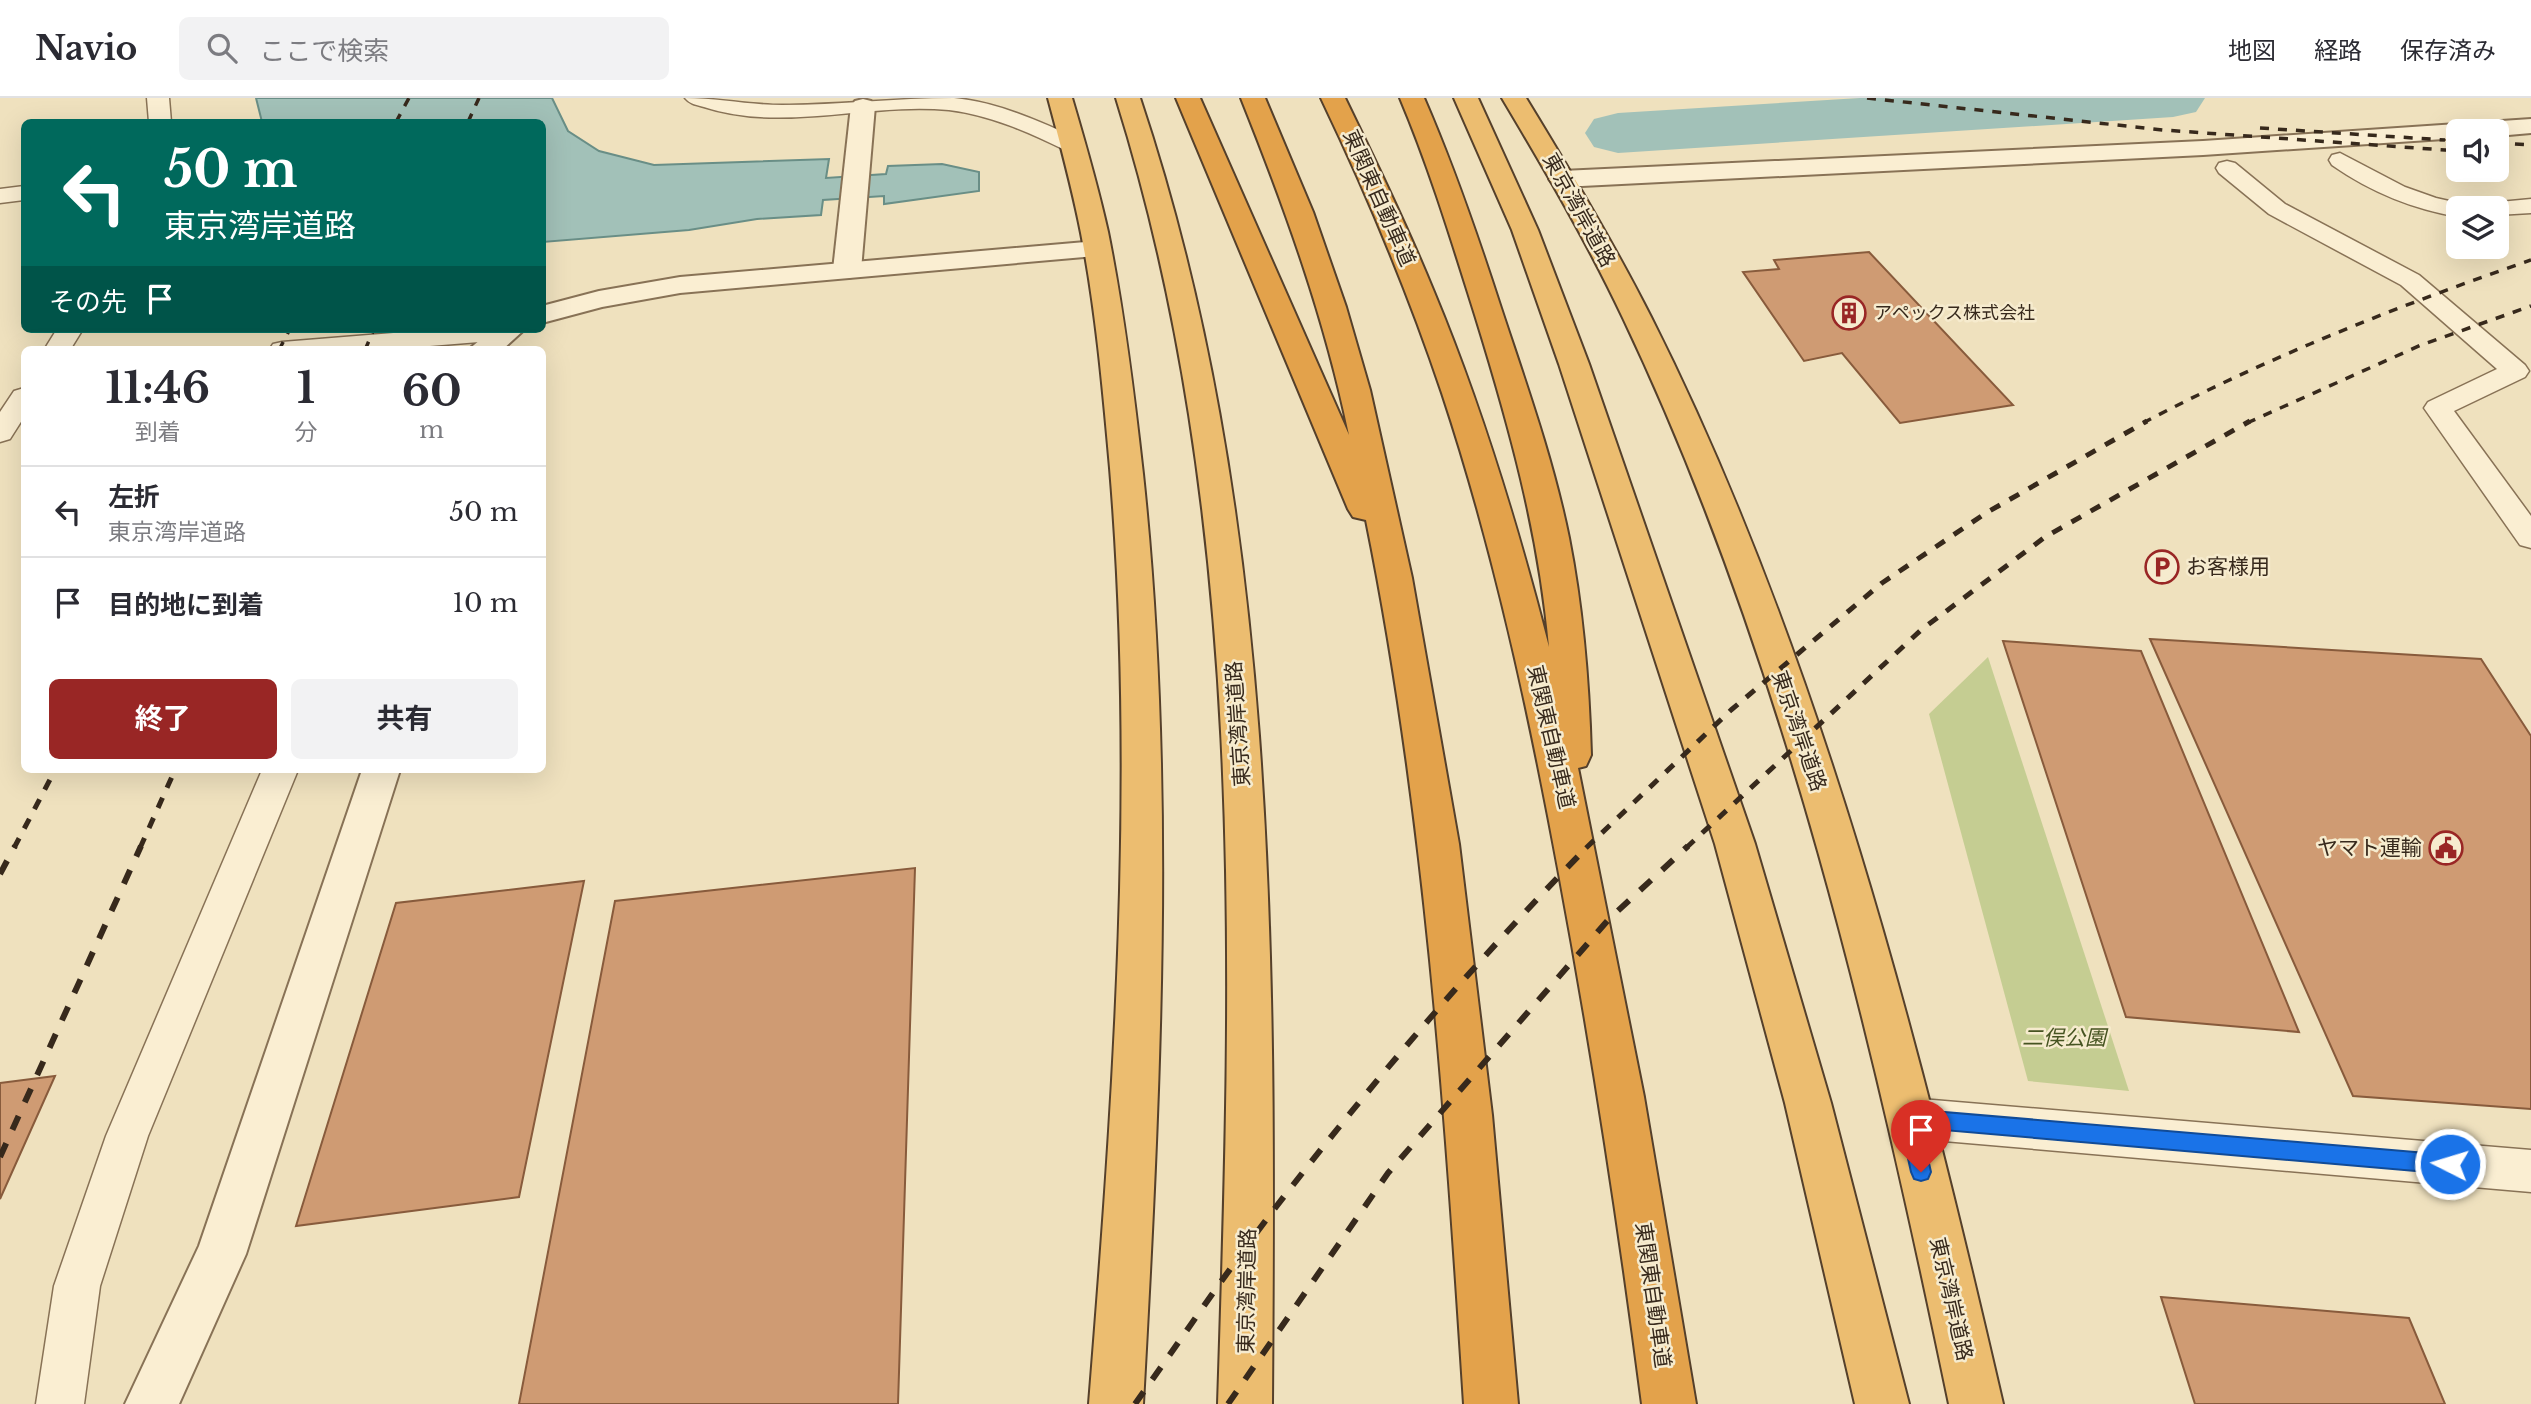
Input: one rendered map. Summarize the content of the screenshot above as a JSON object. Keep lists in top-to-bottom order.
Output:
{
  "streets": {
    "highway": ["東関東自動車道", "東京湾岸道路"]
  },
  "parks": ["二俣公園"],
  "places": {
    "building": ["アペックス株式会社"],
    "parking": ["お客様用"],
    "public building": ["ヤマト運輸"]
  },
  "page": {
    "header": "Navio",
    "search": "ここで検索",
    "nav": ["地図", "経路", "保存済み"],
    "turn": ["50 m", "東京湾岸道路"],
    "then": "その先",
    "eta": [
      "11:46",
      "到着",
      "1",
      "分",
      "60",
      "m"
    ],
    "list": [
      {
        "name": "左折",
        "note": "東京湾岸道路",
        "value": "50 m"
      },
      {
        "name": "目的地に到着",
        "value": "10 m"
      }
    ],
    "buttons": ["終了", "共有"]
  }
}
